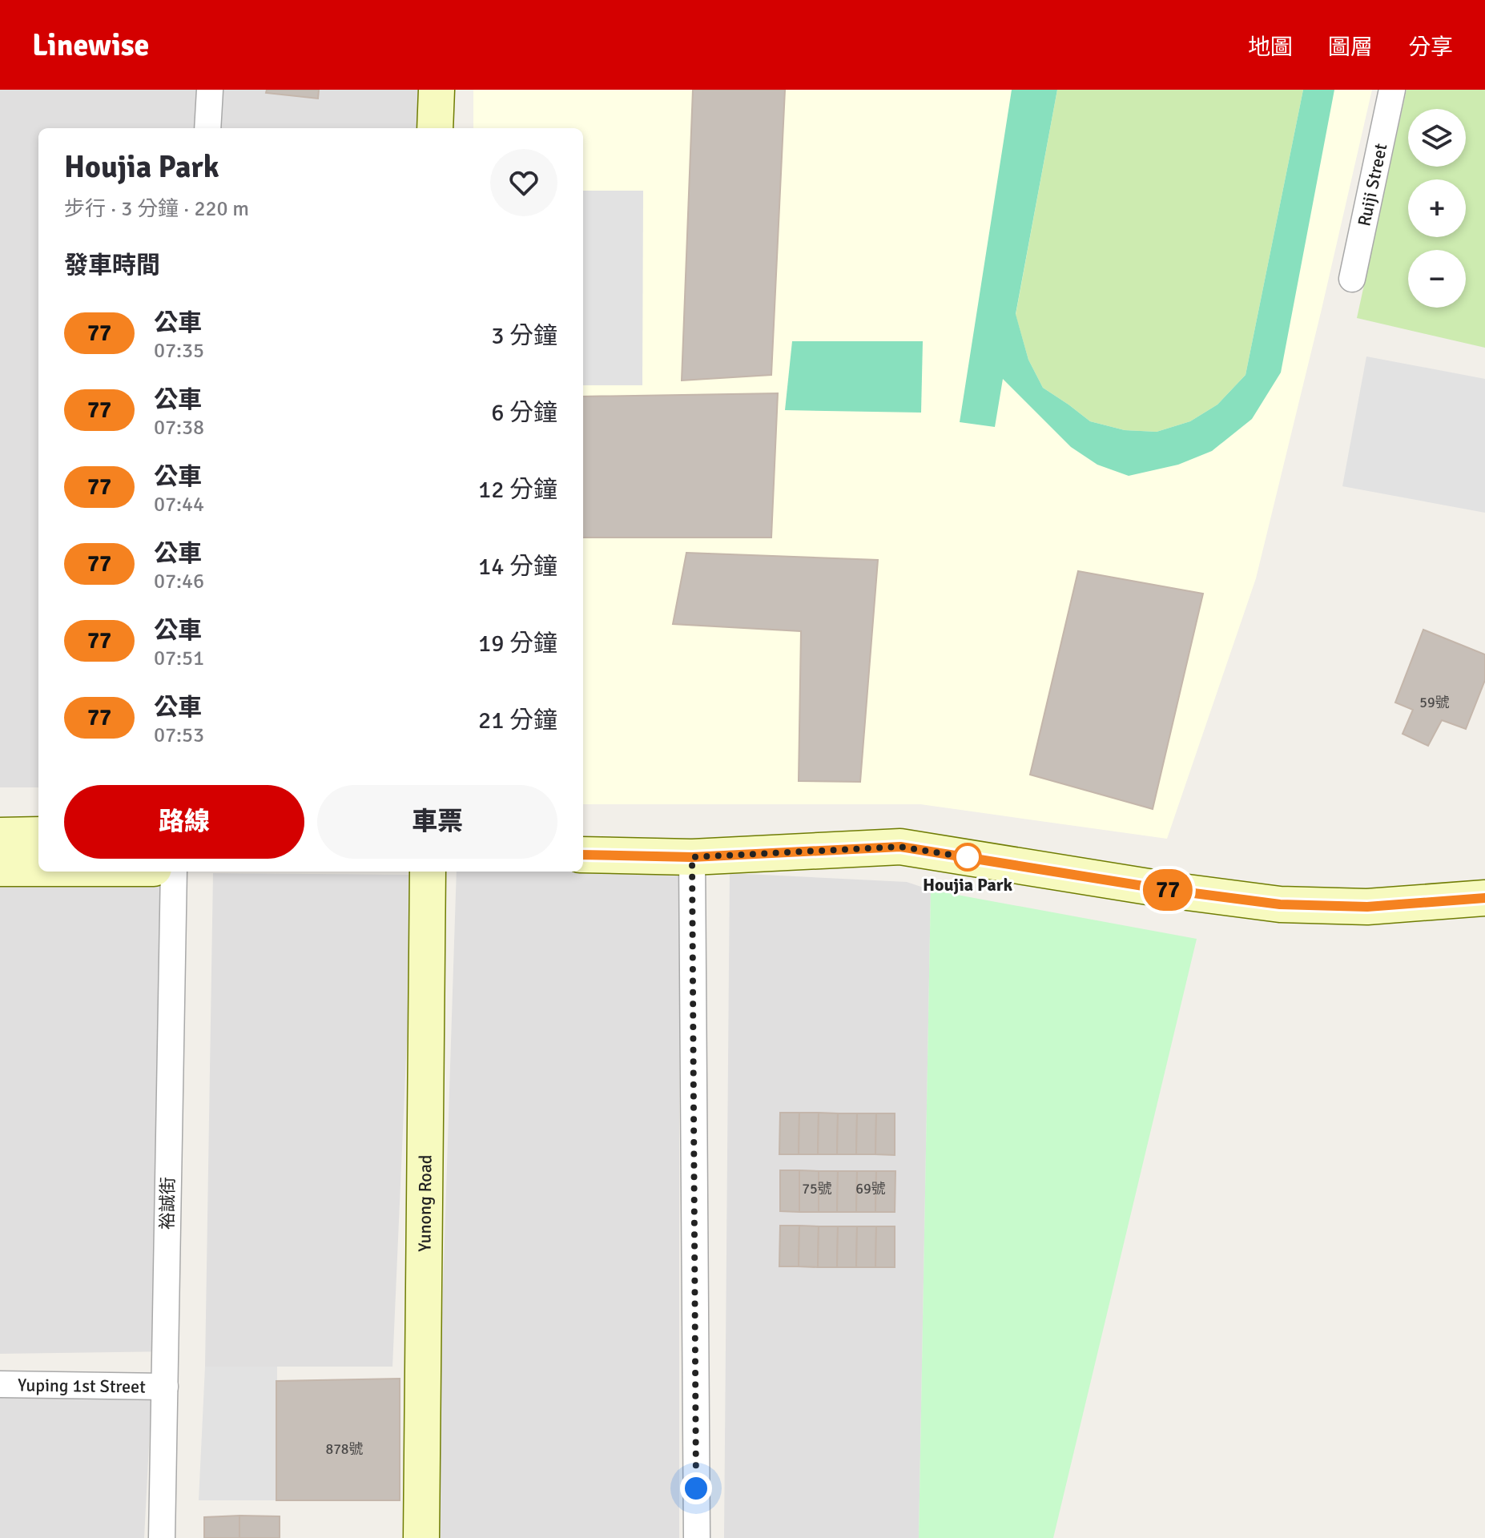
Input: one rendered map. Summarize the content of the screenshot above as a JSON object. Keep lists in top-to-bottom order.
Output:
{
  "streets": {
    "street": [
      "Ruiji Street",
      "裕誠街",
      "Yunong Road",
      "Yuping 1st Street"
    ]
  },
  "crossings": [
    ["裕誠街", "Yuping 1st Street"]
  ],
  "places": ["Houjia Park"],
  "lines": ["bus line 77"],
  "house_numbers": [
    "59號",
    "75號",
    "69號",
    "878號"
  ],
  "page": {
    "header": "Linewise",
    "nav": ["地圖", "圖層", "分享"],
    "on_map": "77",
    "map_buttons": ["+", "−"],
    "heading": [
      ["Houjia Park", "步行 · 3 分鐘 · 220 m"],
      "發車時間"
    ],
    "list": [
      {
        "mark": "77",
        "name": "公車",
        "note": "07:35",
        "value": "3 分鐘"
      },
      {
        "mark": "77",
        "name": "公車",
        "note": "07:38",
        "value": "6 分鐘"
      },
      {
        "mark": "77",
        "name": "公車",
        "note": "07:44",
        "value": "12 分鐘"
      },
      {
        "mark": "77",
        "name": "公車",
        "note": "07:46",
        "value": "14 分鐘"
      },
      {
        "mark": "77",
        "name": "公車",
        "note": "07:51",
        "value": "19 分鐘"
      },
      {
        "mark": "77",
        "name": "公車",
        "note": "07:53",
        "value": "21 分鐘"
      }
    ],
    "buttons": ["路線", "車票"]
  }
}
